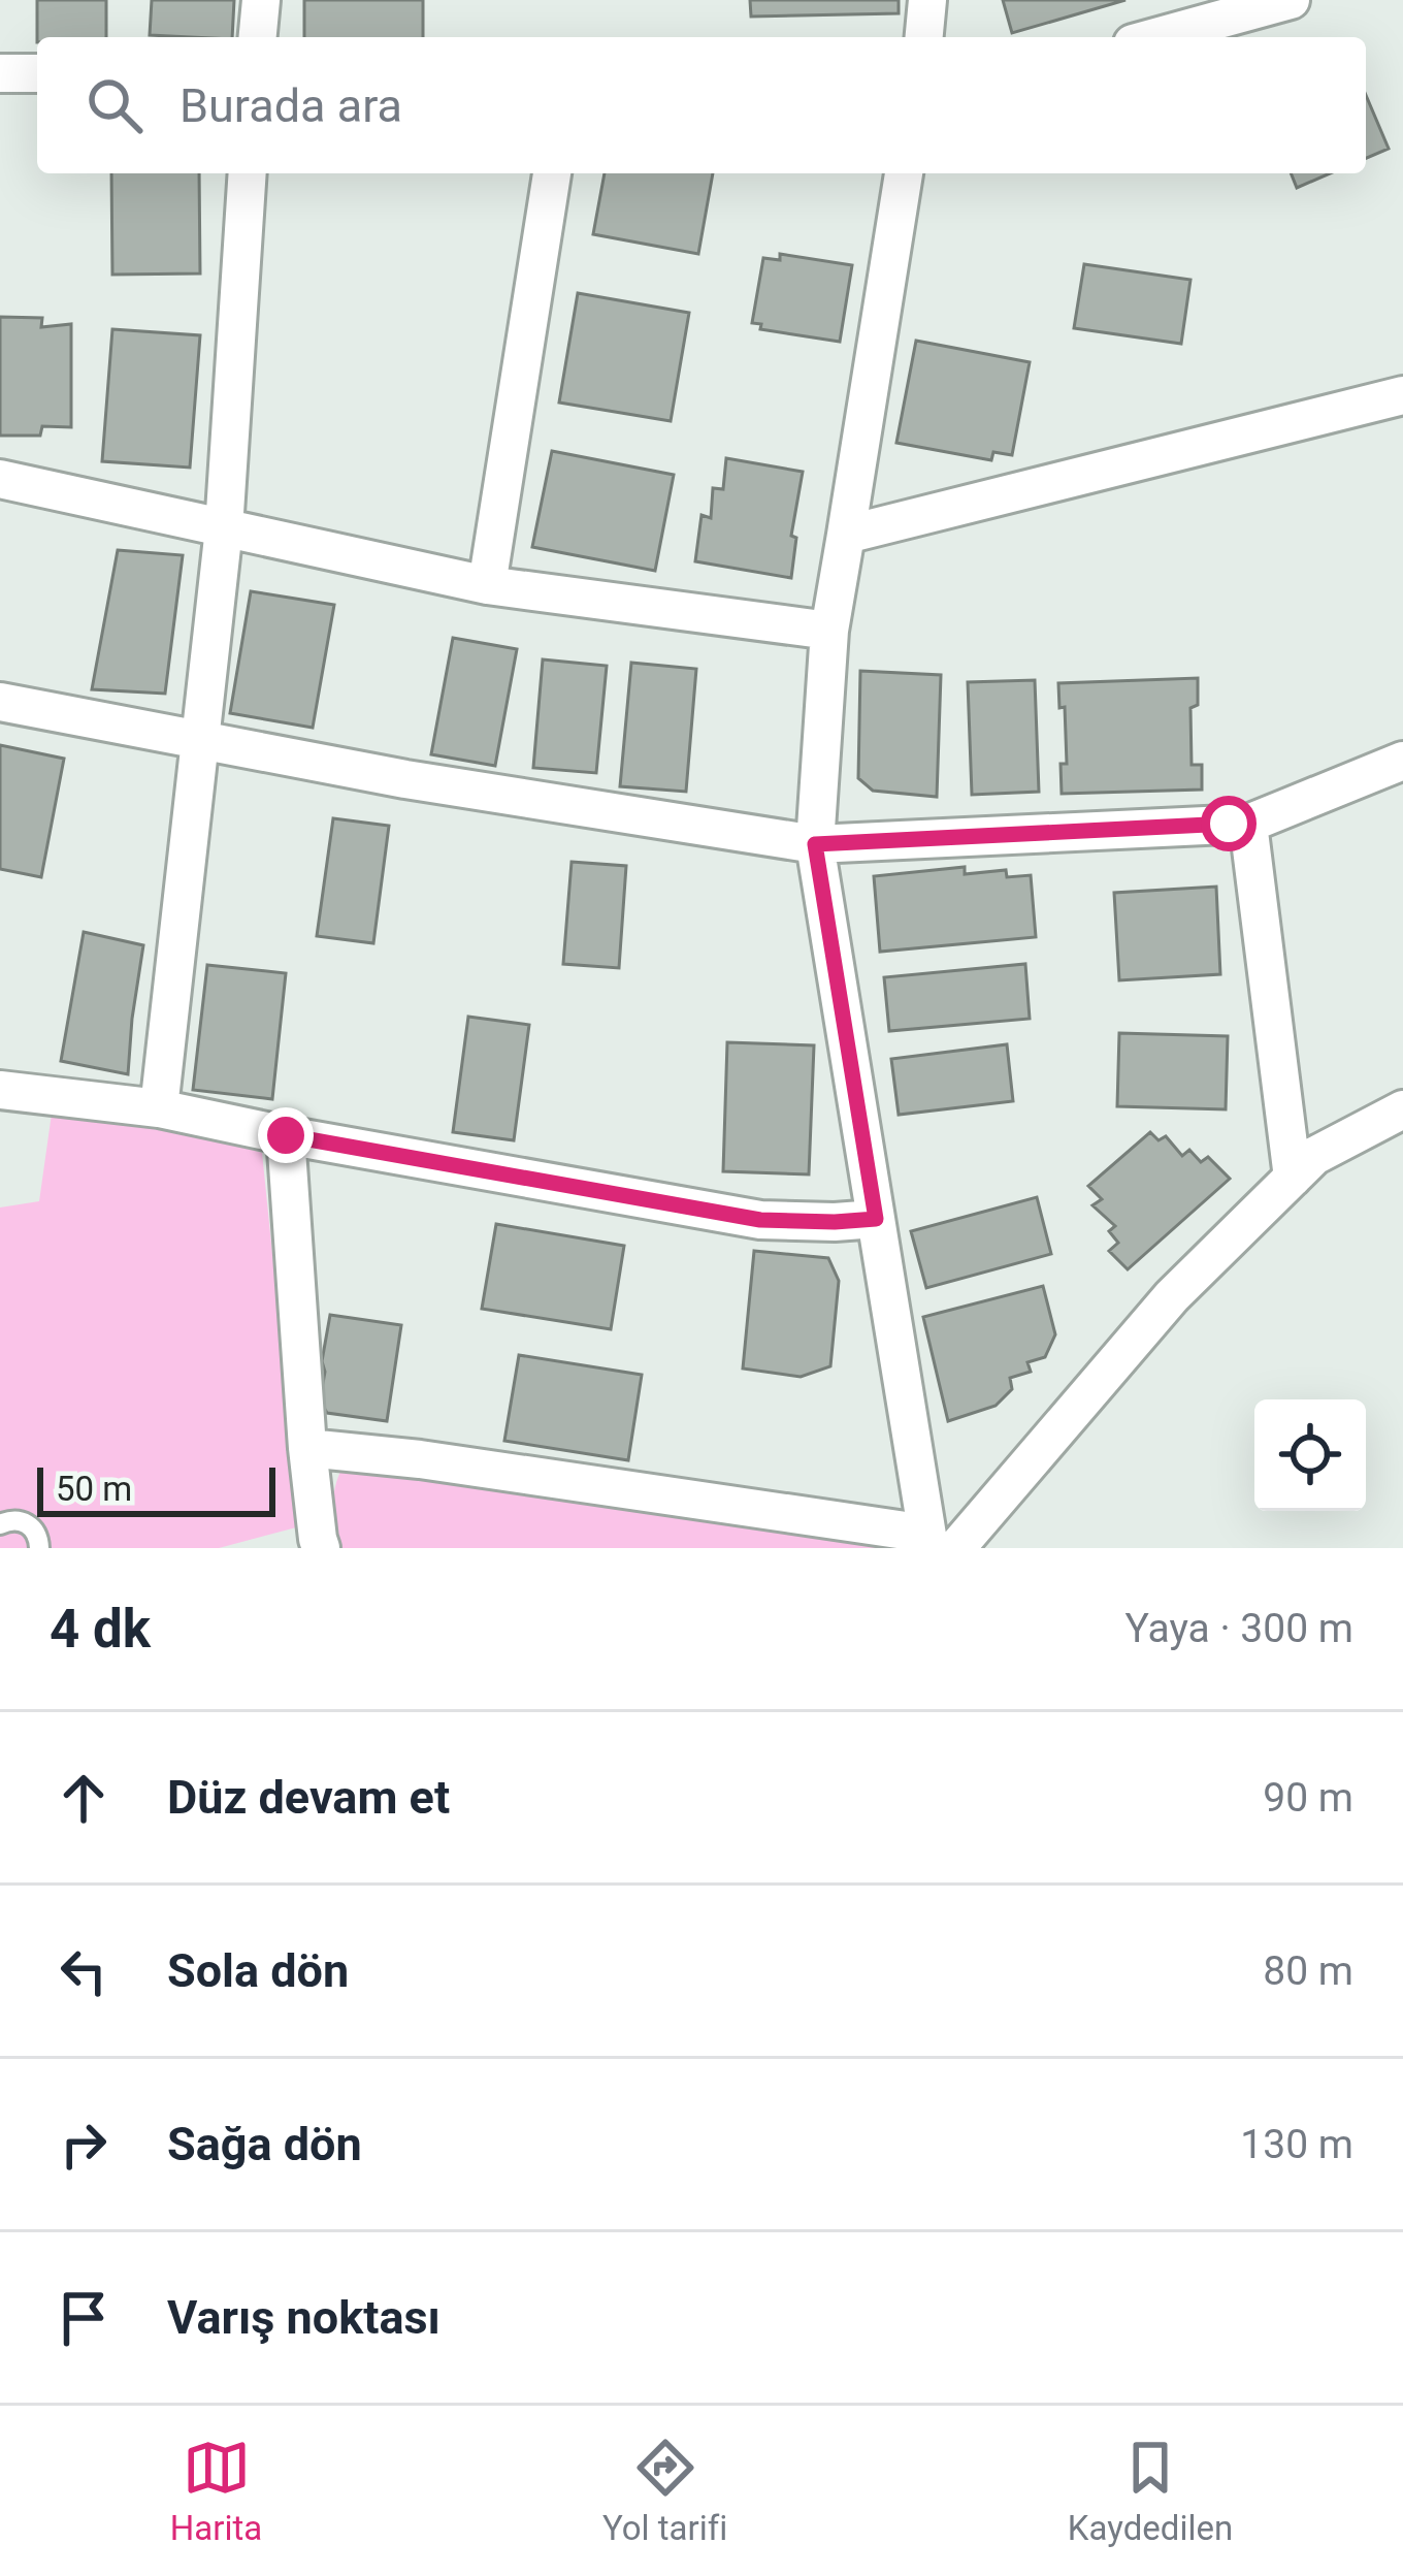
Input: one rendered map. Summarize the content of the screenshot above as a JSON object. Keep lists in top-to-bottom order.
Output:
{
  "scale_bar": "50 m",
  "page": {
    "search": "Burada ara",
    "scale": "50 m",
    "heading": ["4 dk", "Yaya · 300 m"],
    "list": [
      ["Düz devam et", "90 m"],
      ["Sola dön", "80 m"],
      ["Sağa dön", "130 m"],
      "Varış noktası"
    ],
    "nav": ["Harita", "Yol tarifi", "Kaydedilen"]
  }
}
